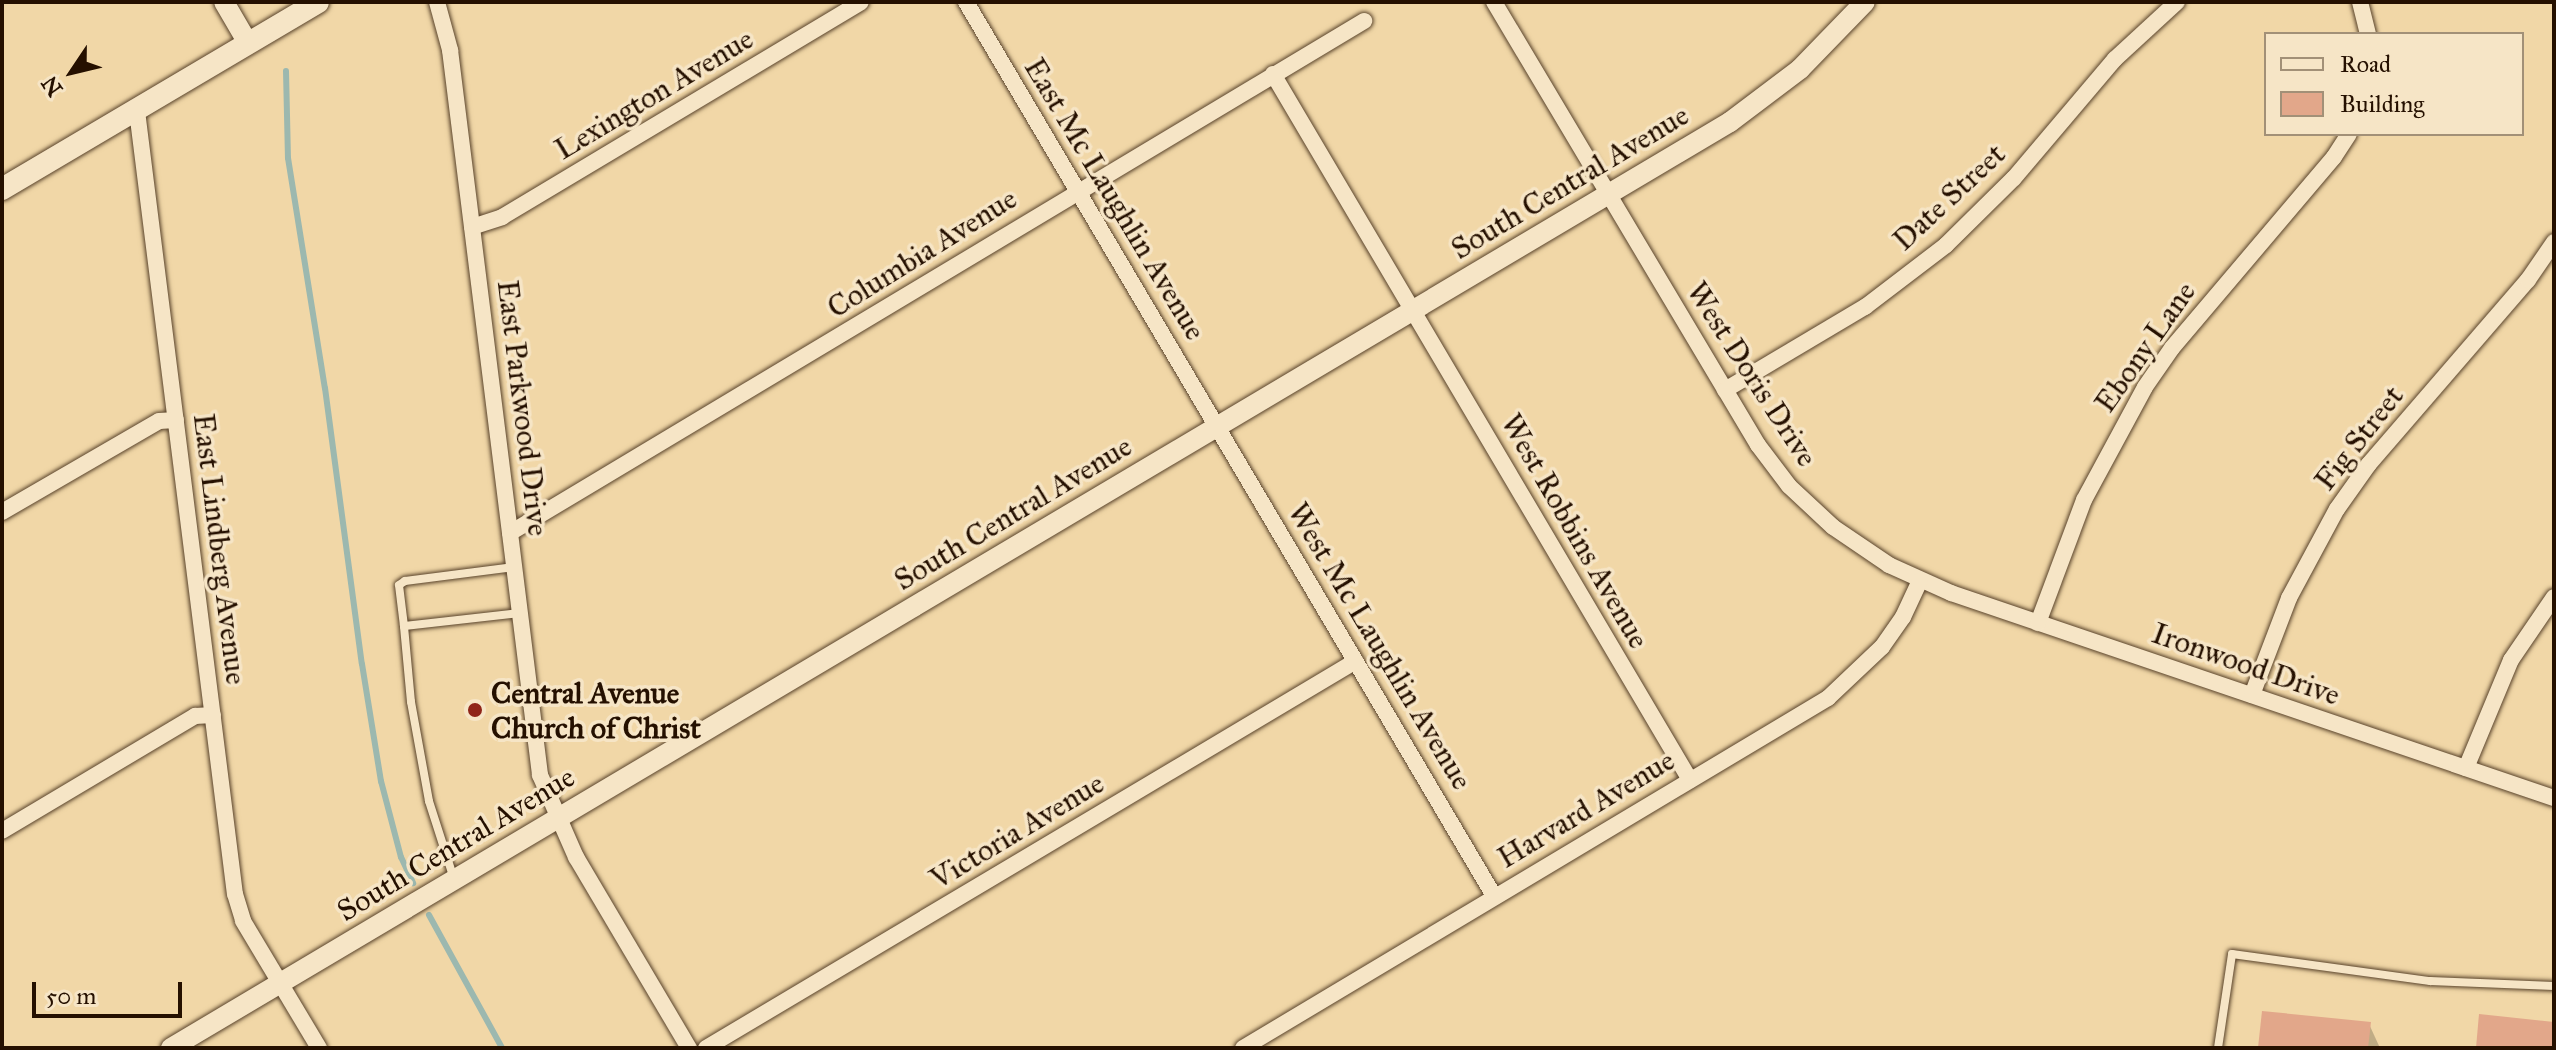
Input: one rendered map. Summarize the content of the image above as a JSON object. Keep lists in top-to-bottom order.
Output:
{
  "streets": {
    "street": [
      "Lexington Avenue",
      "South Central Avenue",
      "Date Street",
      "East Mc Laughlin Avenue",
      "Columbia Avenue",
      "Ebony Lane",
      "West Doris Drive",
      "East Parkwood Drive",
      "Fig Street",
      "West Robbins Avenue",
      "East Lindberg Avenue",
      "West Mc Laughlin Avenue",
      "Ironwood Drive",
      "Harvard Avenue",
      "Victoria Avenue"
    ]
  },
  "crossings": [
    ["Lexington Avenue", "East Parkwood Drive"],
    ["South Central Avenue", "East Mc Laughlin Avenue"],
    ["South Central Avenue", "West Doris Drive"],
    ["South Central Avenue", "East Parkwood Drive"],
    ["South Central Avenue", "West Robbins Avenue"],
    ["South Central Avenue", "East Lindberg Avenue"],
    ["South Central Avenue", "West Mc Laughlin Avenue"],
    ["Date Street", "West Doris Drive"],
    ["East Mc Laughlin Avenue", "Columbia Avenue"],
    ["East Mc Laughlin Avenue", "West Mc Laughlin Avenue"],
    ["Columbia Avenue", "East Parkwood Drive"],
    ["Columbia Avenue", "West Robbins Avenue"],
    ["Ebony Lane", "Ironwood Drive"],
    ["West Doris Drive", "Ironwood Drive"],
    ["West Doris Drive", "Harvard Avenue"],
    ["Fig Street", "Ironwood Drive"],
    ["West Robbins Avenue", "Harvard Avenue"],
    ["West Mc Laughlin Avenue", "Harvard Avenue"],
    ["West Mc Laughlin Avenue", "Victoria Avenue"],
    ["Ironwood Drive", "Harvard Avenue"]
  ],
  "places": ["Central Avenue Church of Christ"],
  "legend": ["Road", "Building"],
  "scale_bar": "50 m",
  "north": "bottom left"
}
